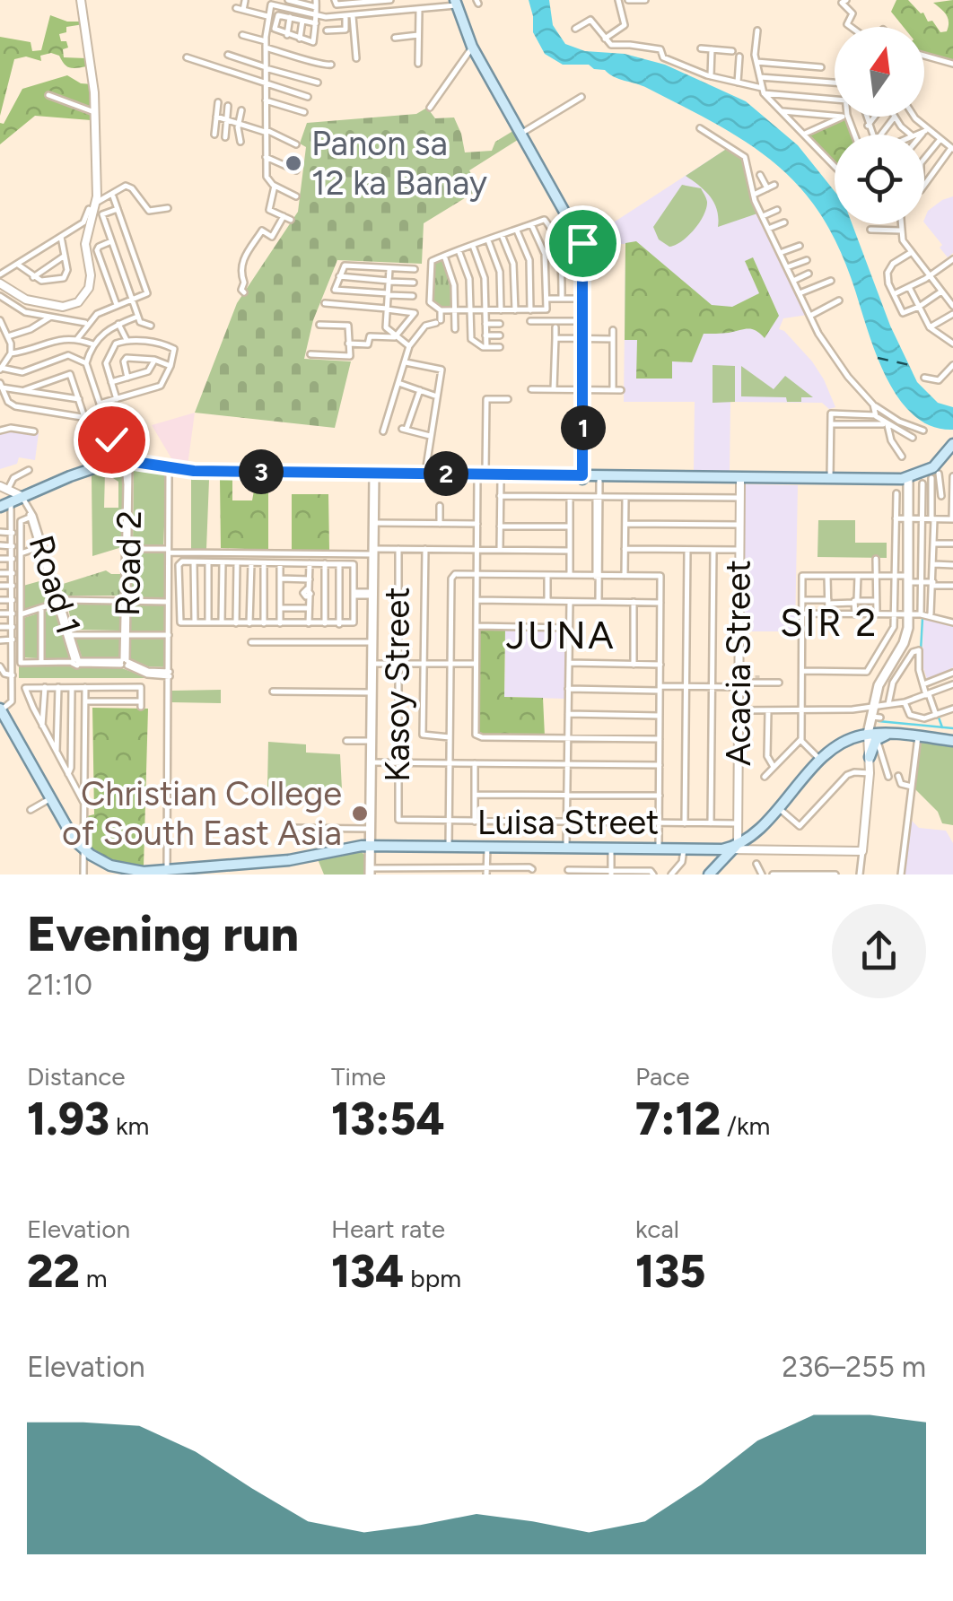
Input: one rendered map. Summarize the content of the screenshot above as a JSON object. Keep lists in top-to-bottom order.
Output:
{
  "streets": {
    "street": [
      "Road 2",
      "Road 1",
      "Acacia Street",
      "Kasoy Street",
      "Luisa Street"
    ]
  },
  "crossings": [
    ["Acacia Street", "Luisa Street"],
    ["Kasoy Street", "Luisa Street"]
  ],
  "districts": ["SIR 2", "JUNA"],
  "places": ["Panon sa 12 ka Banay", "Christian College of South East Asia"],
  "north": "top",
  "page": {
    "pins": ["1", "3", "2"],
    "heading": ["Evening run", "21:10"],
    "stats": [
      ["Distance", "1.93 km"],
      ["Time", "13:54"],
      ["Pace", "7:12 /km"],
      ["Elevation", "22 m"],
      ["Heart rate", "134 bpm"],
      ["kcal", "135"]
    ],
    "chart": ["Elevation", "236–255 m"]
  }
}
